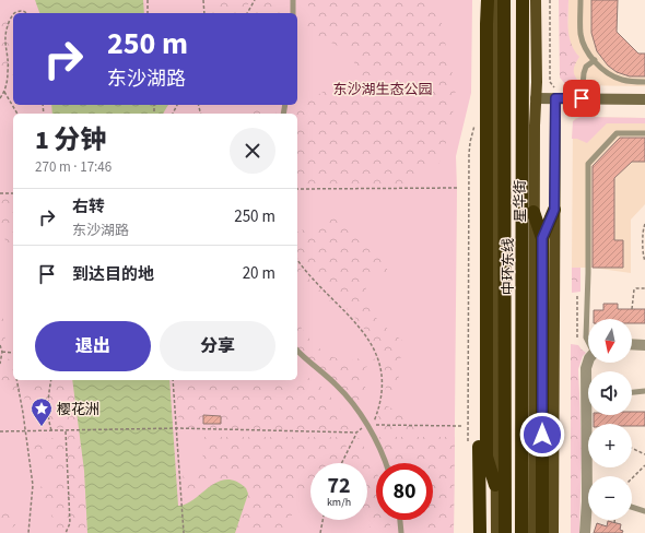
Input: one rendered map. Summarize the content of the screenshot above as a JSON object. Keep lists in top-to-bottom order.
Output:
{
  "streets": {
    "highway": ["中环东线"],
    "main road": ["星华街"]
  },
  "parks": ["东沙湖生态公园"],
  "places": {
    "place": ["樱花洲"]
  },
  "north": "bottom",
  "page": {
    "turn": ["250 m", "东沙湖路"],
    "heading": ["1 分钟", "270 m · 17:46"],
    "list": [
      {
        "name": "右转",
        "note": "东沙湖路",
        "value": "250 m"
      },
      {
        "name": "到达目的地",
        "value": "20 m"
      }
    ],
    "buttons": ["退出", "分享"],
    "map_buttons": ["+", "−"],
    "speed": "72 km/h",
    "limit": "80"
  }
}
